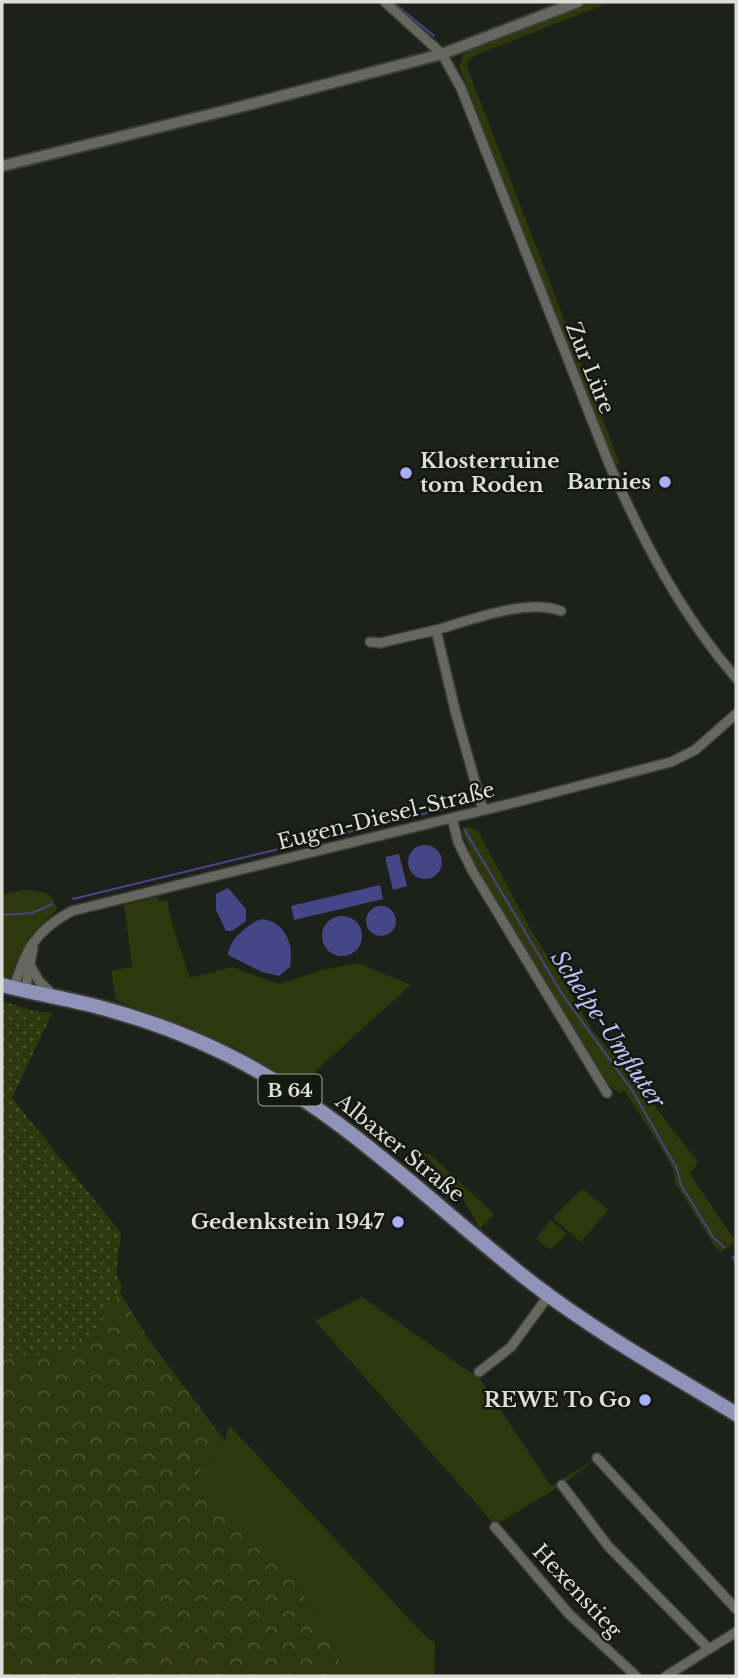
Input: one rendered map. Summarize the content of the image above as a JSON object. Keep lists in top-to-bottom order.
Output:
{
  "streets": {
    "main road": ["B 64", "Albaxer Straße"],
    "street": ["Zur Lüre", "Eugen-Diesel-Straße", "Hexenstieg"]
  },
  "crossings": [
    ["Eugen-Diesel-Straße", "Albaxer Straße"]
  ],
  "water": ["Schelpe-Umfluter"],
  "places": [
    "Klosterruine tom Roden",
    "Barnies",
    "Gedenkstein 1947",
    "REWE To Go"
  ]
}
